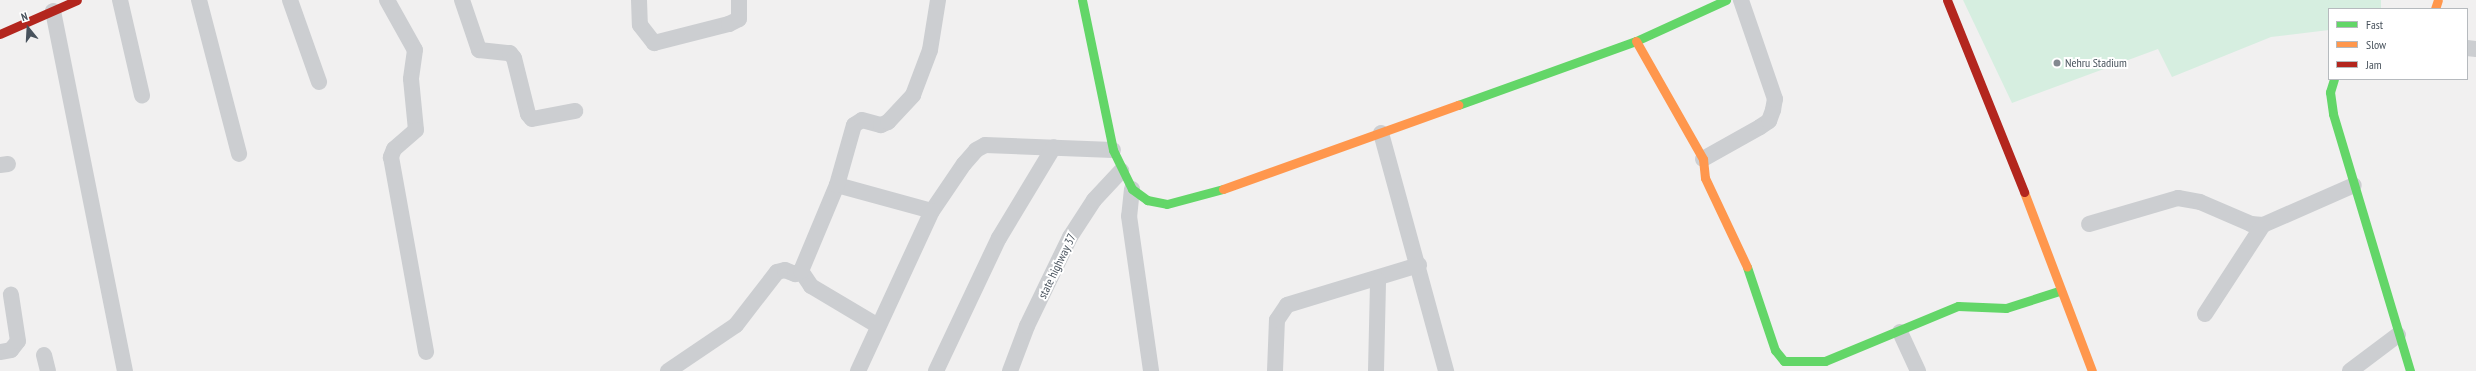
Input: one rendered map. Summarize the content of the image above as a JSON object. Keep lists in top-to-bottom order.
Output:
{
  "streets": {
    "street": ["state highway 37"]
  },
  "places": ["Nehru Stadium"],
  "legend": ["Fast", "Slow", "Jam"],
  "north": "top"
}
